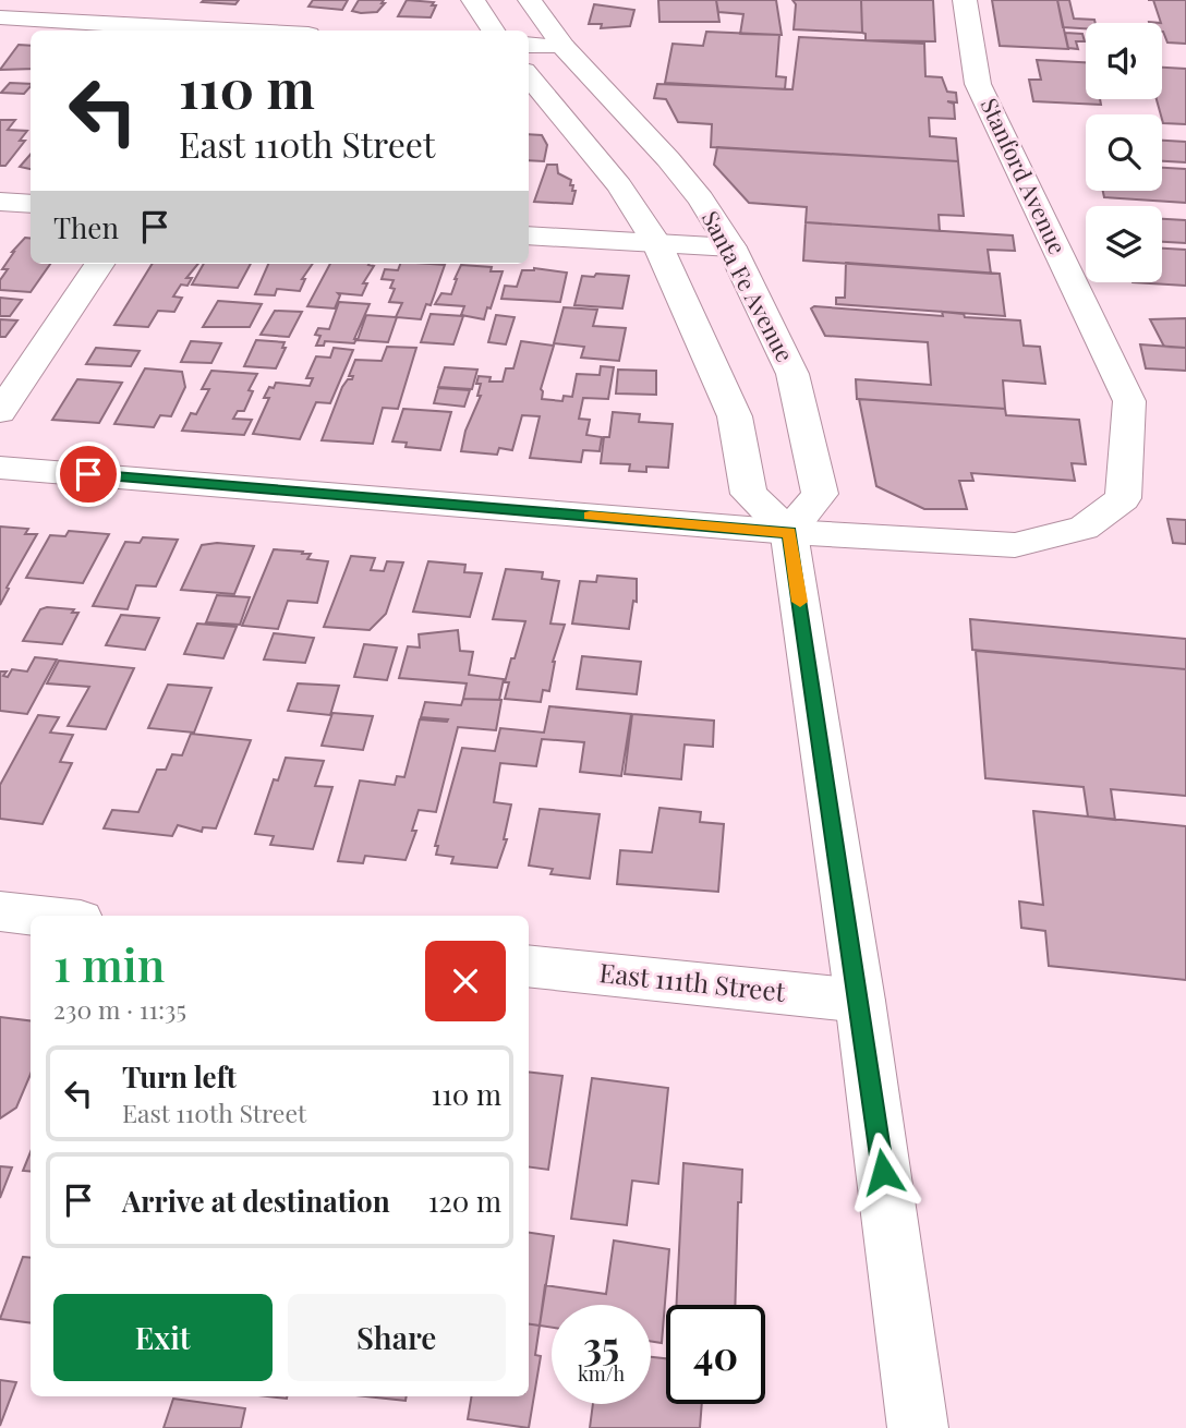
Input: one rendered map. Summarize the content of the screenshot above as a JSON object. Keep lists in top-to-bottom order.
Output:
{
  "streets": {
    "street": ["Stanford Avenue", "Santa Fe Avenue", "East 111th Street"]
  },
  "crossings": [
    ["Stanford Avenue", "Santa Fe Avenue"]
  ],
  "page": {
    "turn": ["110 m", "East 110th Street"],
    "then": "Then",
    "heading": ["1 min", "230 m · 11:35"],
    "list": [
      {
        "name": "Turn left",
        "note": "East 110th Street",
        "value": "110 m"
      },
      {
        "name": "Arrive at destination",
        "value": "120 m"
      }
    ],
    "buttons": ["Exit", "Share"],
    "speed": "35 km/h",
    "limit": "40"
  }
}
